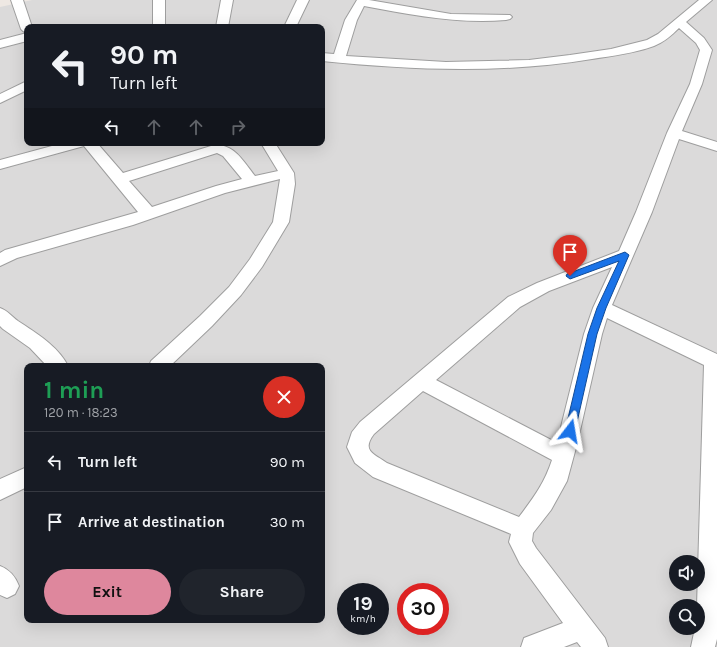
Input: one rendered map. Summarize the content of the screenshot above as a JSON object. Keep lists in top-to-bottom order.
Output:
{
  "page": {
    "turn": ["90 m", "Turn left"],
    "heading": ["1 min", "120 m · 18:23"],
    "list": [
      {
        "name": "Turn left",
        "value": "90 m"
      },
      {
        "name": "Arrive at destination",
        "value": "30 m"
      }
    ],
    "buttons": ["Exit", "Share"],
    "speed": "19 km/h",
    "limit": "30"
  }
}
